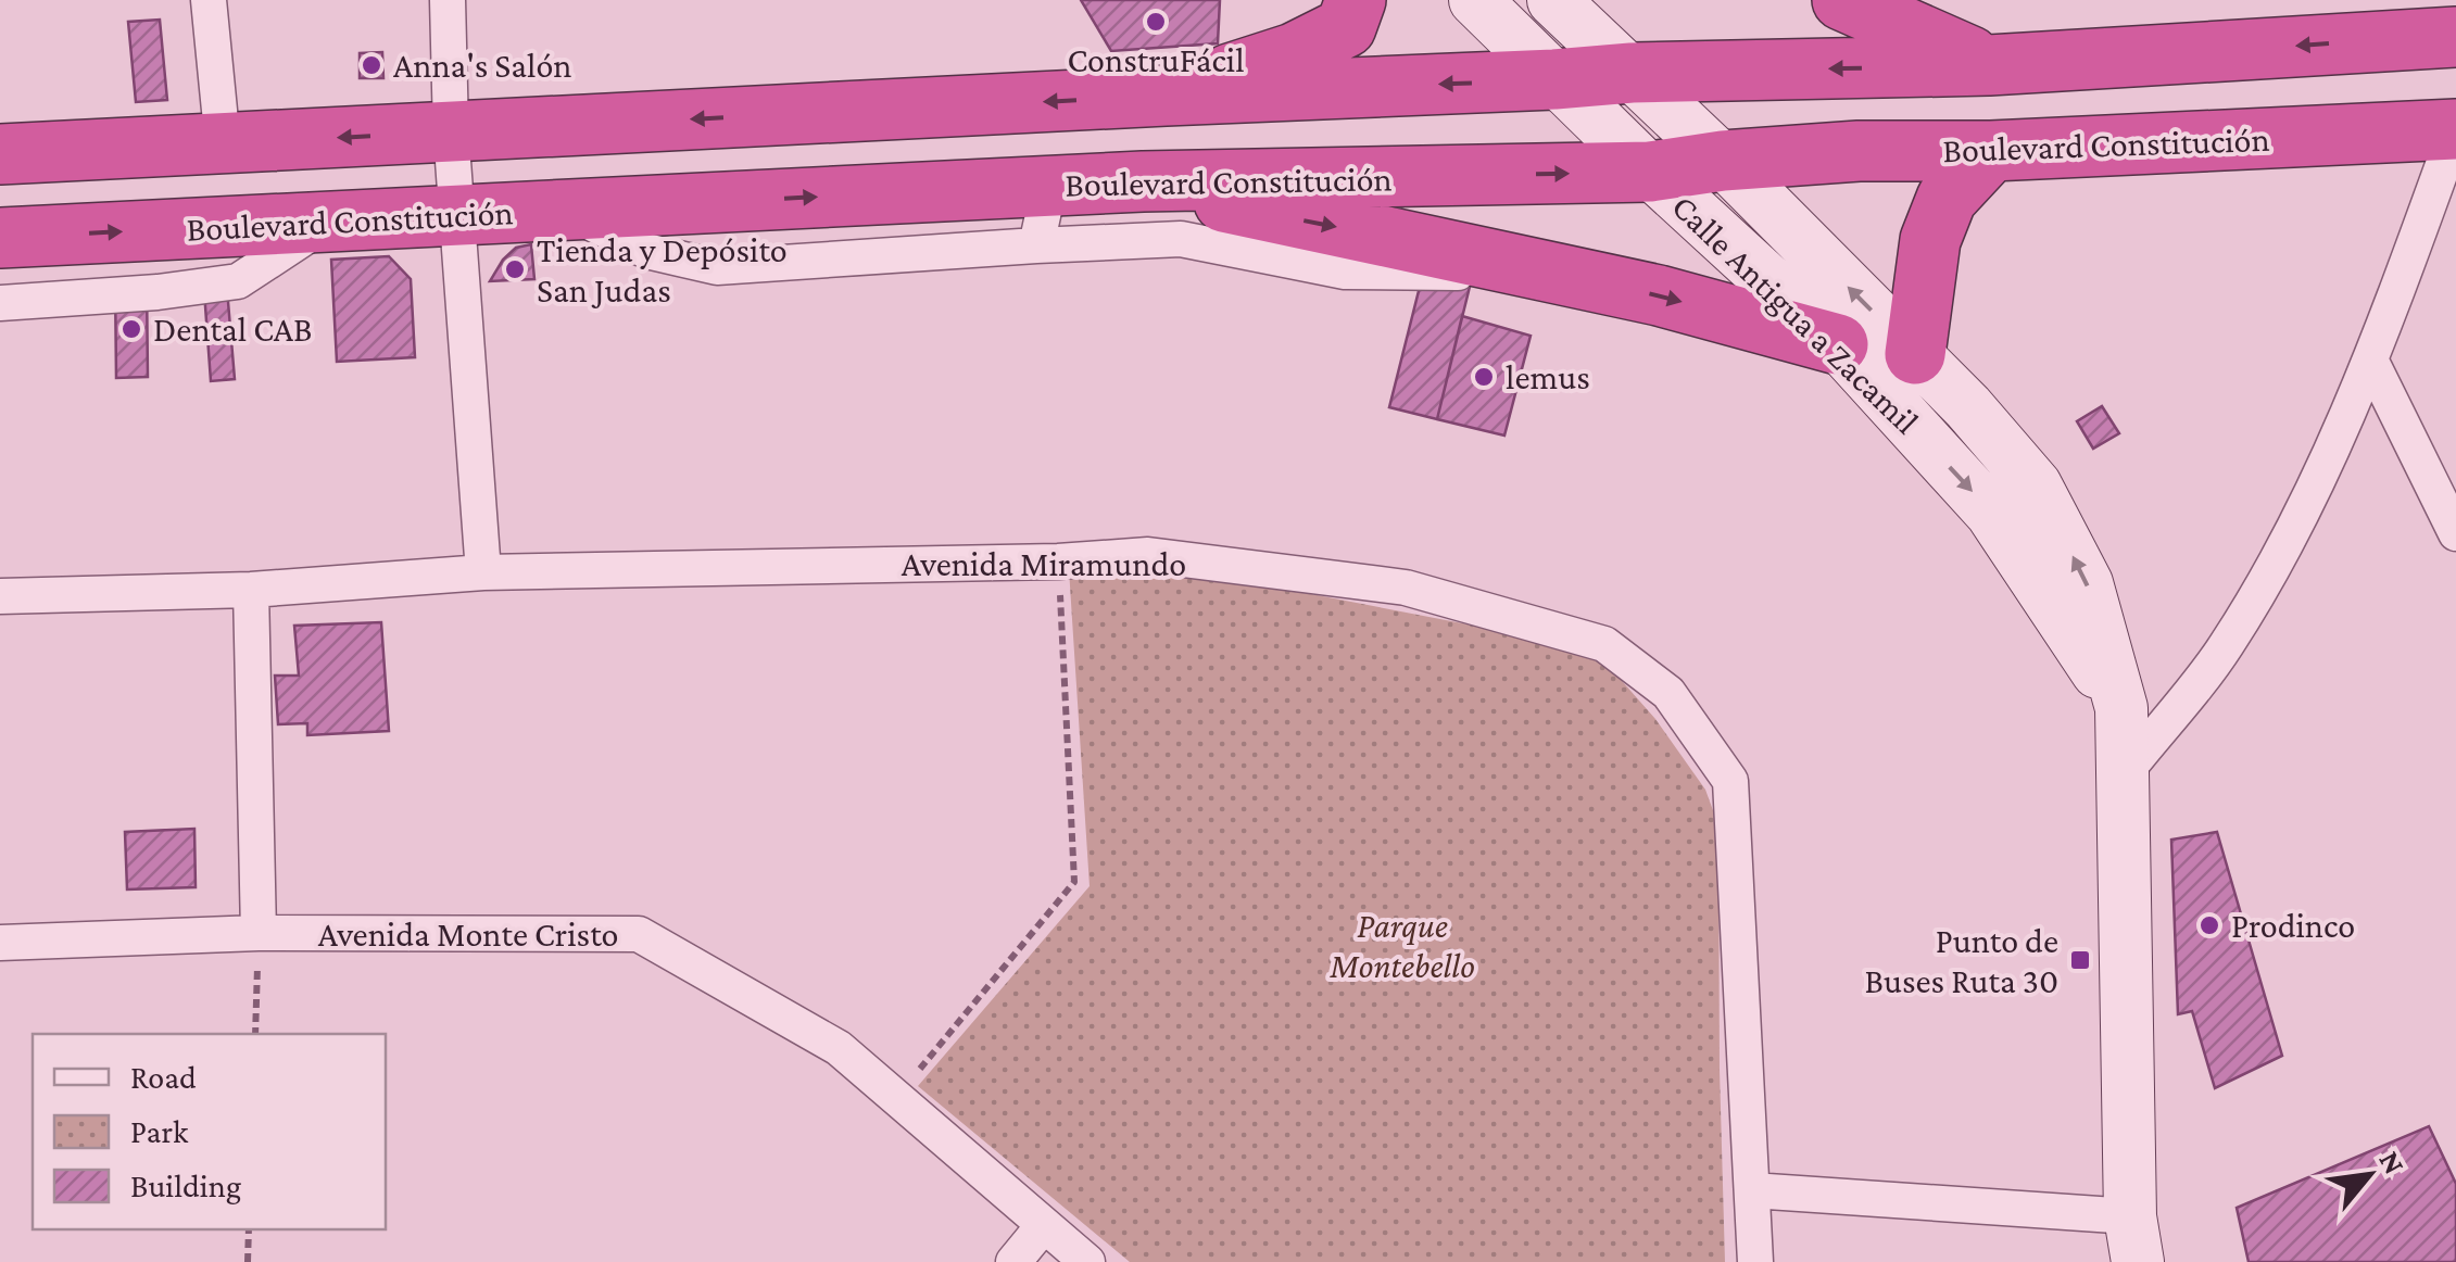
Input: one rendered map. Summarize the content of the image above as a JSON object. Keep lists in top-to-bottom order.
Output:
{
  "streets": {
    "highway": ["Boulevard Constitución"],
    "street": ["Calle Antigua a Zacamil", "Avenida Miramundo", "Avenida Monte Cristo"]
  },
  "crossings": [
    ["Boulevard Constitución", "Calle Antigua a Zacamil"]
  ],
  "parks": ["Parque Montebello"],
  "places": {
    "other": [
      "ConstruFácil",
      "Anna's Salón",
      "Tienda y Depósito San Judas",
      "Dental CAB",
      "lemus",
      "Prodinco"
    ],
    "transit": ["Punto de Buses Ruta 30"]
  },
  "legend": ["Road", "Park", "Building"],
  "north": "top right"
}
